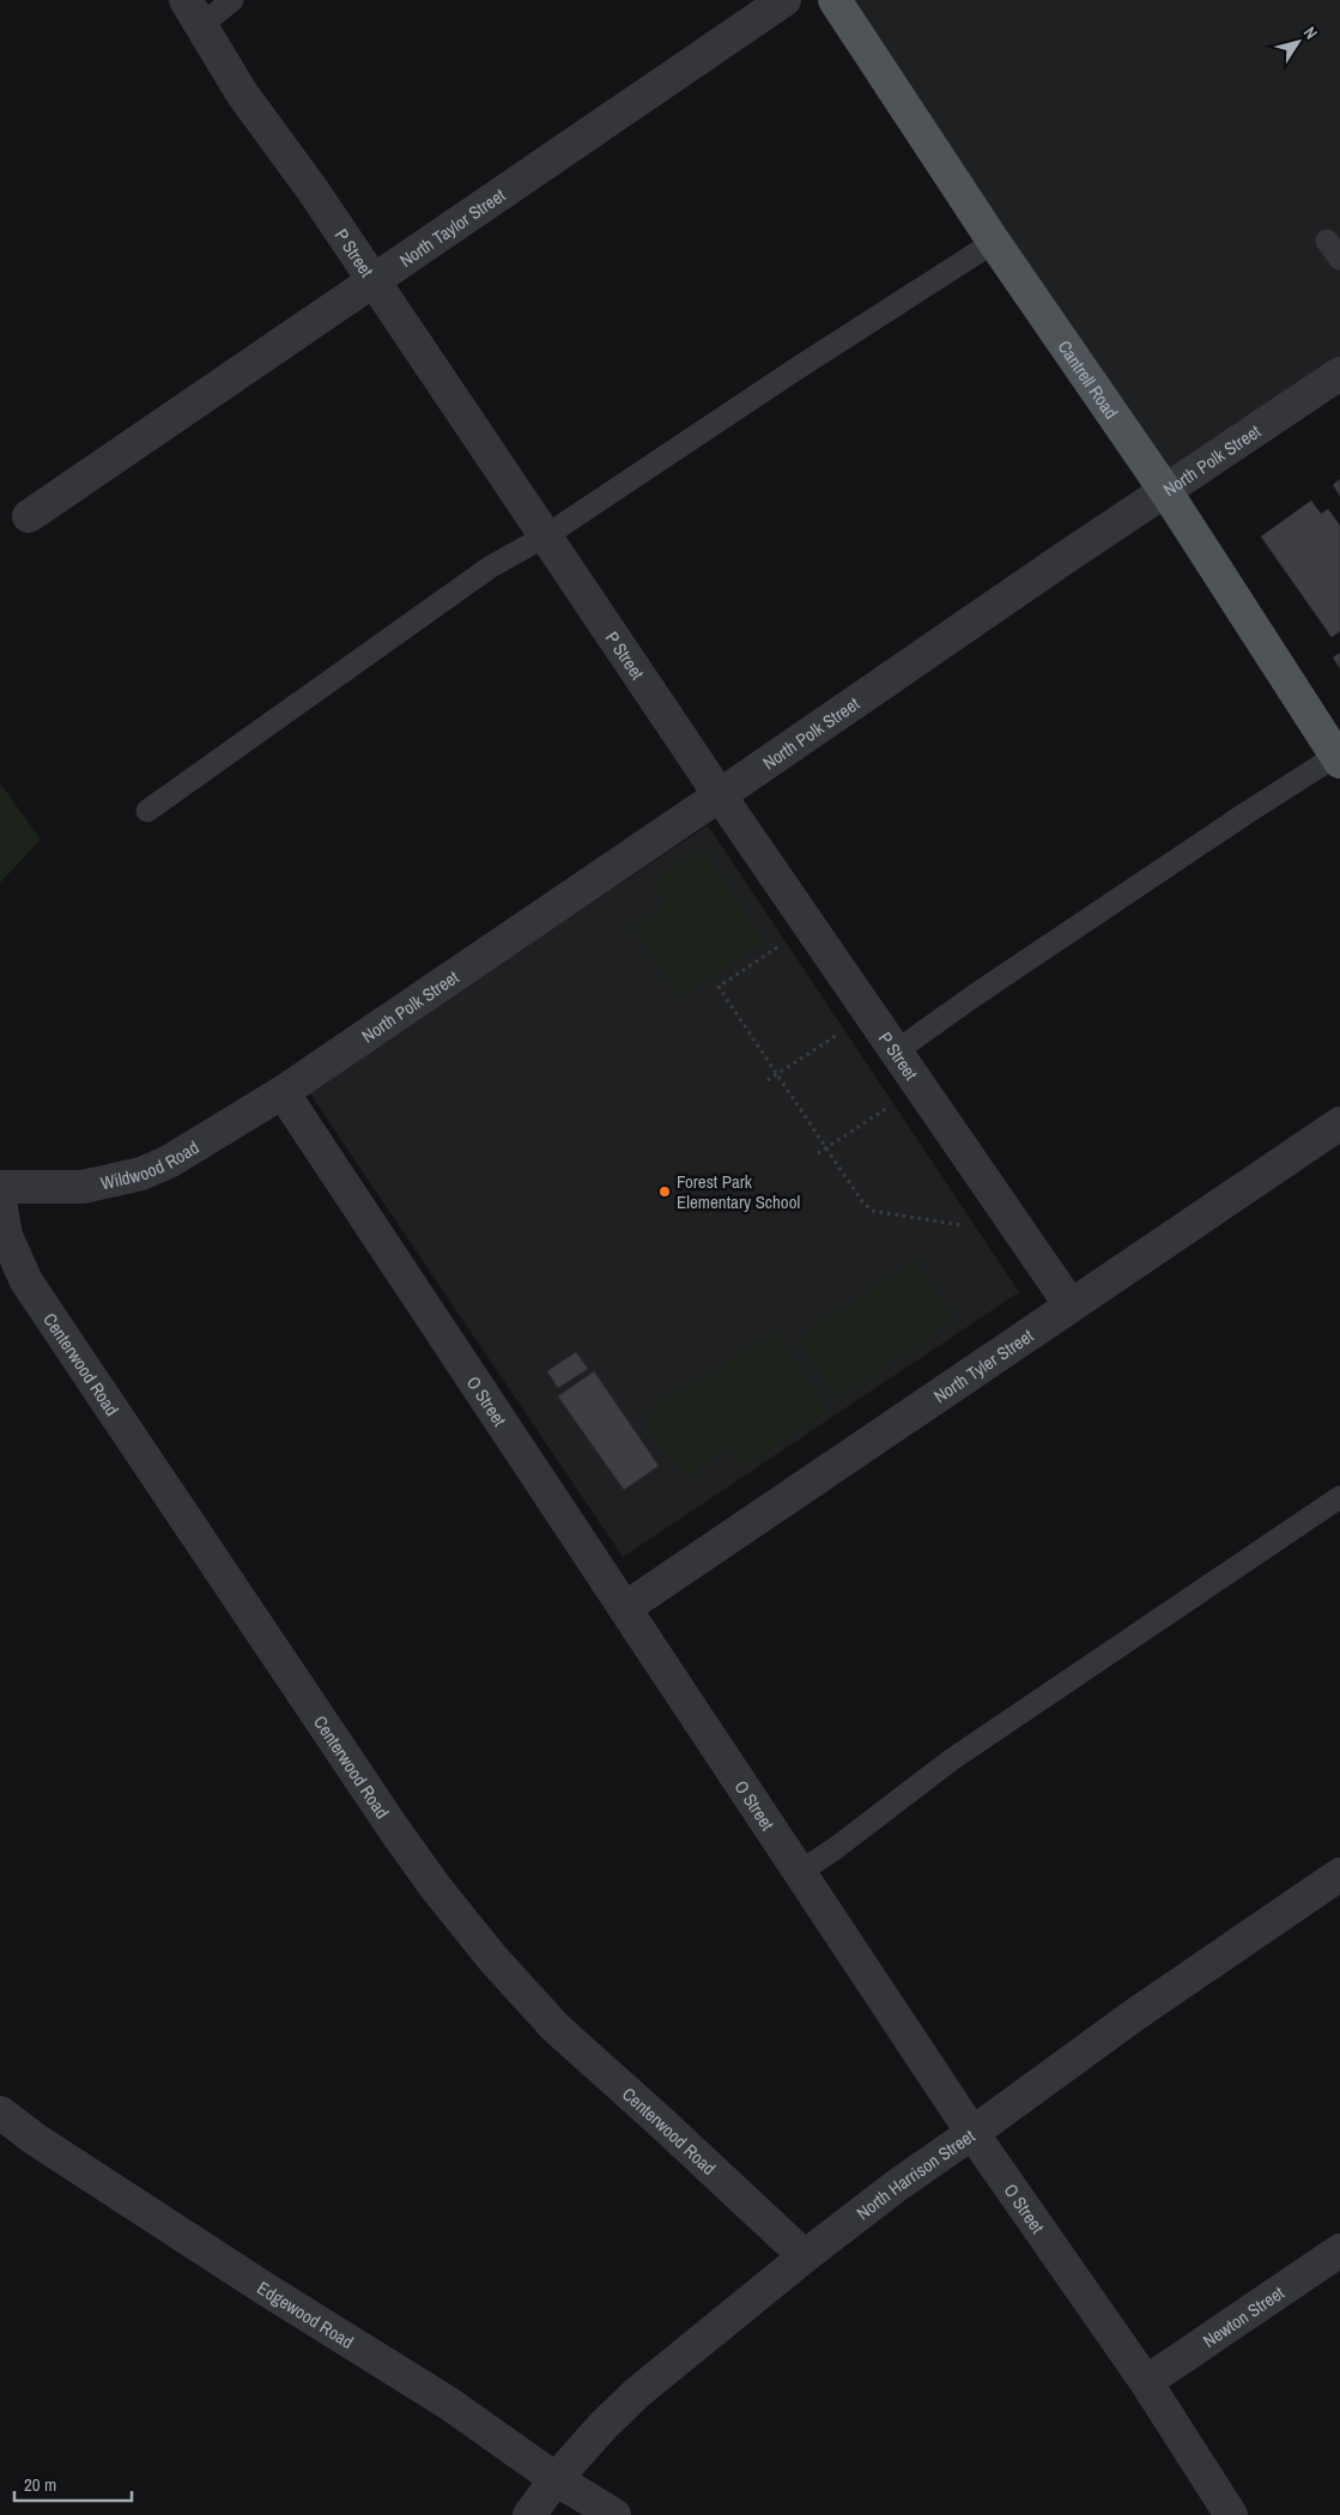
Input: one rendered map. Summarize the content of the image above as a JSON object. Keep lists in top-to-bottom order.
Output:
{
  "streets": {
    "main road": ["Cantrell Road"],
    "street": [
      "North Taylor Street",
      "P Street",
      "North Polk Street",
      "Wildwood Road",
      "Centerwood Road",
      "North Tyler Street",
      "O Street",
      "North Harrison Street",
      "Edgewood Road",
      "Newton Street"
    ]
  },
  "crossings": [
    ["North Taylor Street", "P Street"],
    ["P Street", "North Polk Street"],
    ["P Street", "North Tyler Street"],
    ["Cantrell Road", "North Polk Street"],
    ["North Polk Street", "Wildwood Road"],
    ["North Polk Street", "O Street"],
    ["Wildwood Road", "O Street"],
    ["Centerwood Road", "North Harrison Street"],
    ["North Tyler Street", "O Street"],
    ["O Street", "North Harrison Street"],
    ["O Street", "Newton Street"],
    ["North Harrison Street", "Edgewood Road"]
  ],
  "places": ["Forest Park Elementary School"],
  "scale_bar": "20 m",
  "north": "top right"
}
